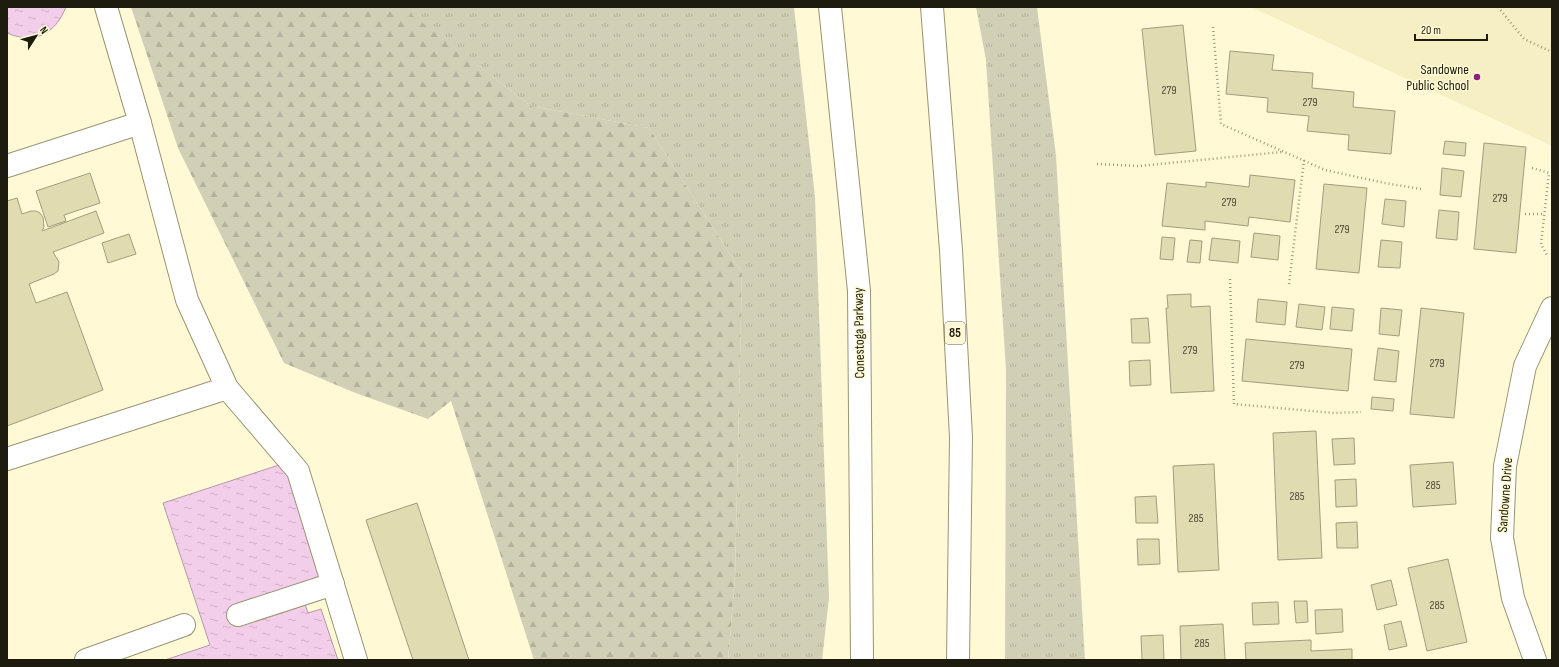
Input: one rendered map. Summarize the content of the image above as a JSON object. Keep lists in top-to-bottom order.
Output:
{
  "streets": {
    "main road": ["Conestoga Parkway", "85", "Sandowne Drive"]
  },
  "places": ["Sandowne Public School"],
  "house_numbers": [
    "279",
    "279",
    "279",
    "279",
    "279",
    "279",
    "279",
    "279",
    "285",
    "285",
    "285",
    "285",
    "285"
  ],
  "scale_bar": "20 m",
  "north": "top right"
}
